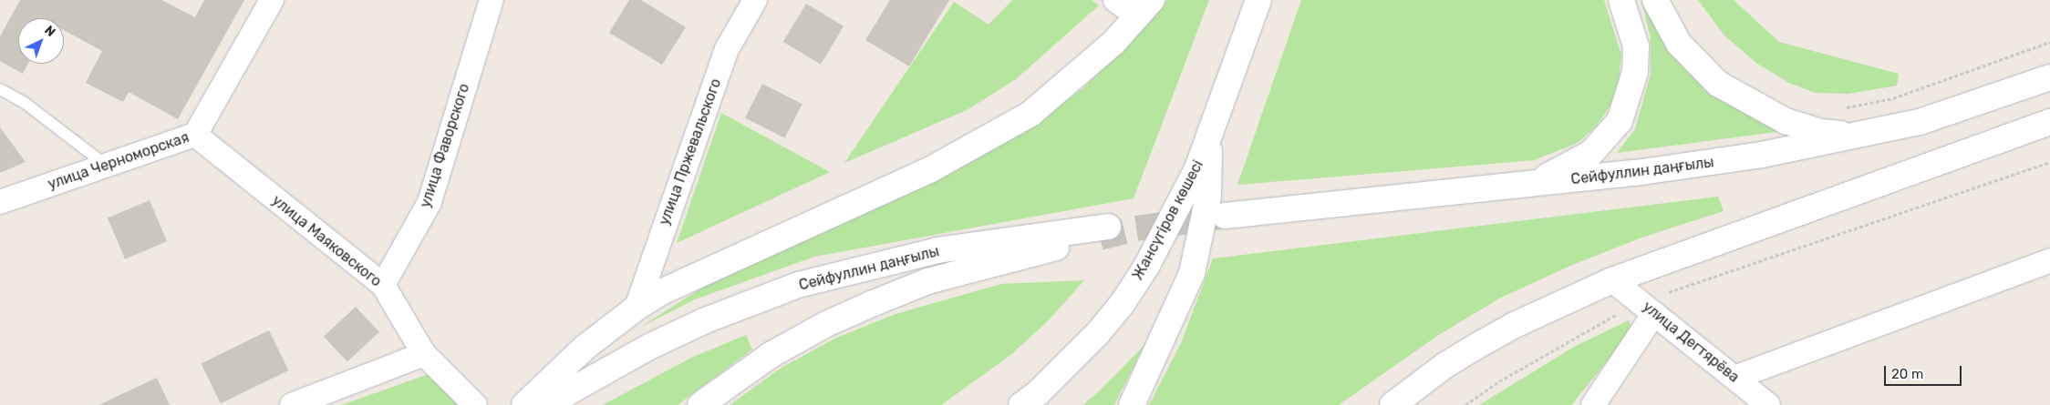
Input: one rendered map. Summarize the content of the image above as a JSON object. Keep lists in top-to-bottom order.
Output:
{
  "streets": {
    "main road": ["Сейфуллин даңғылы", "Жансүгіров көшесі"],
    "street": [
      "улица Фаворского",
      "улица Пржевальского",
      "улица Черноморская",
      "улица Маяковского",
      "улица Дегтярёва"
    ]
  },
  "crossings": [
    ["улица Фаворского", "улица Маяковского"],
    ["улица Черноморская", "улица Маяковского"]
  ],
  "scale_bar": "20 m",
  "north": "top right"
}
